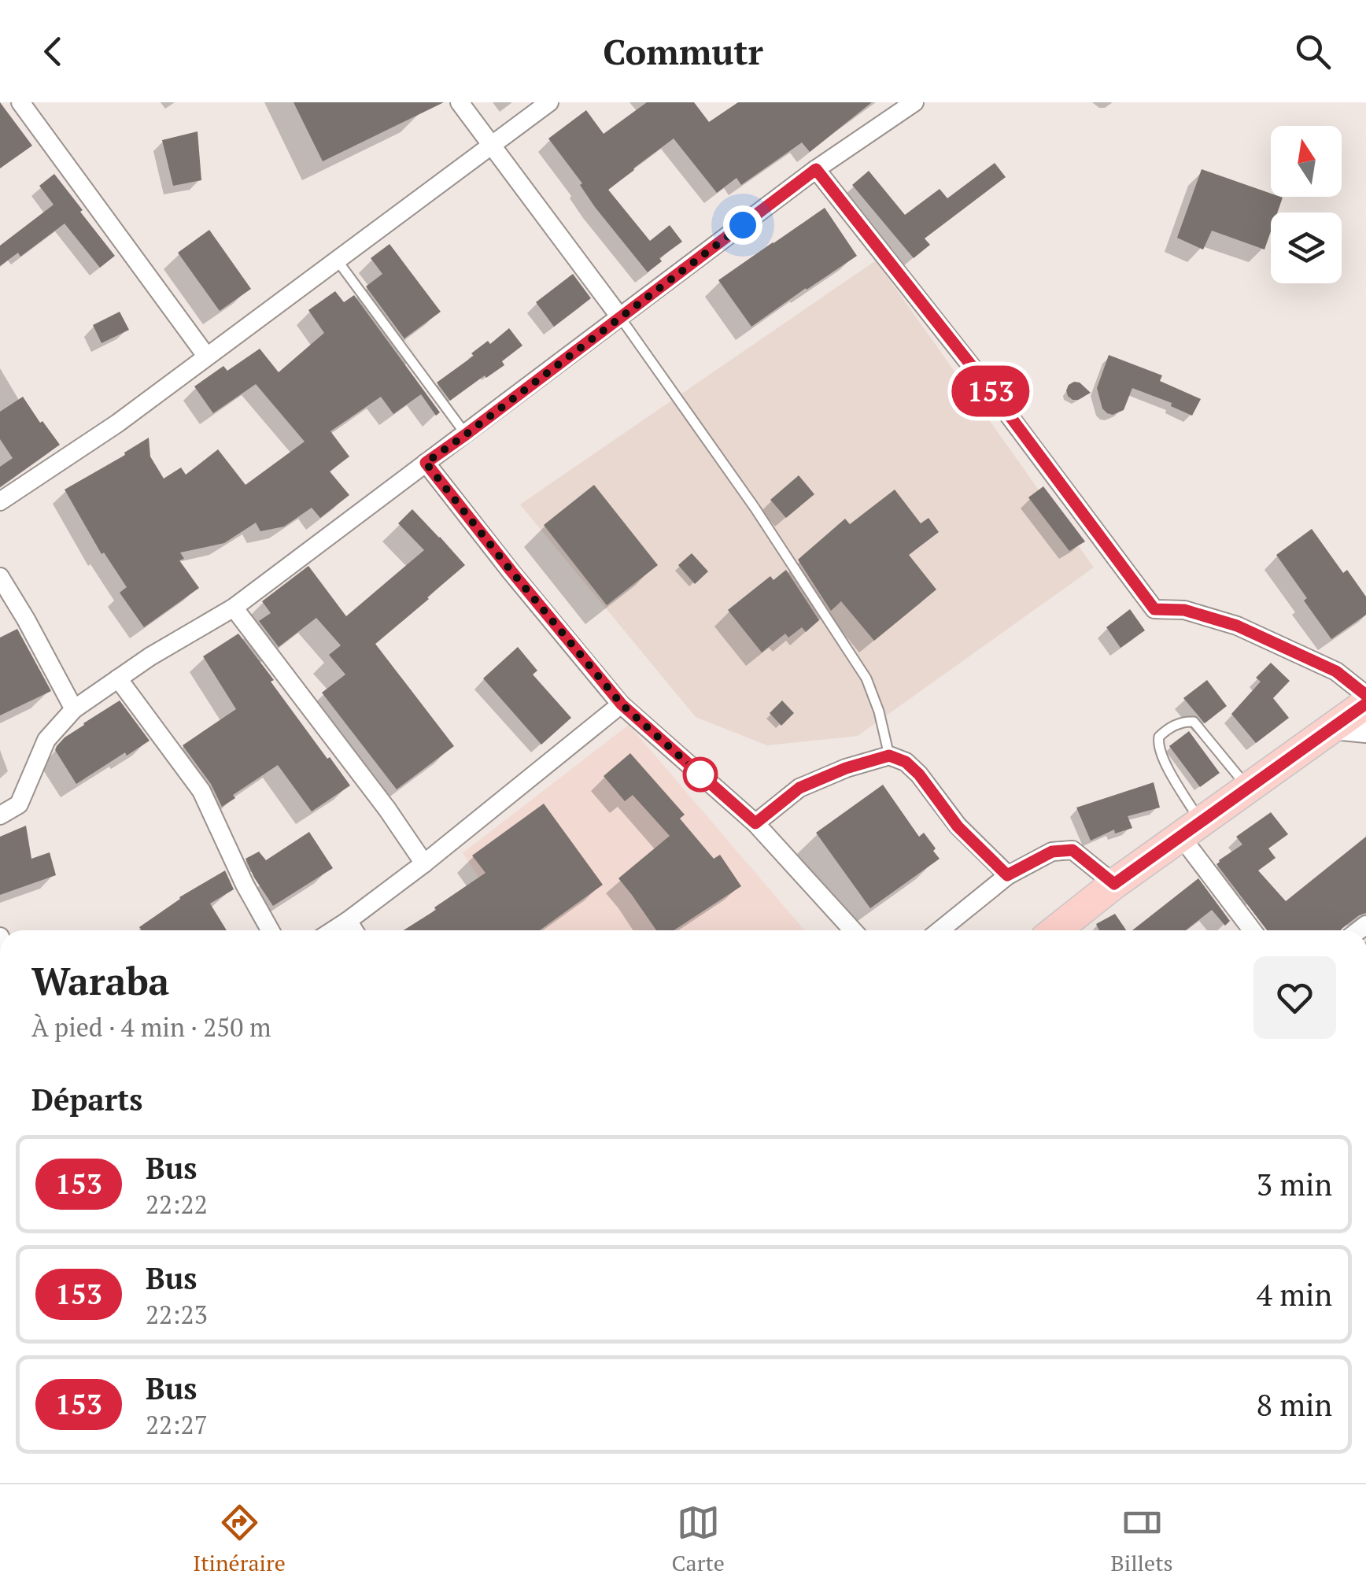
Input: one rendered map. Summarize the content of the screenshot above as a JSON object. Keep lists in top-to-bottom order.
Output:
{
  "lines": ["bus line 153"],
  "north": "top",
  "page": {
    "header": "Commutr",
    "on_map": "153",
    "heading": [
      ["Waraba", "À pied · 4 min · 250 m"],
      "Départs"
    ],
    "list": [
      {
        "mark": "153",
        "name": "Bus",
        "note": "22:22",
        "value": "3 min"
      },
      {
        "mark": "153",
        "name": "Bus",
        "note": "22:23",
        "value": "4 min"
      },
      {
        "mark": "153",
        "name": "Bus",
        "note": "22:27",
        "value": "8 min"
      }
    ],
    "tabs": ["Itinéraire", "Carte", "Billets"]
  }
}
